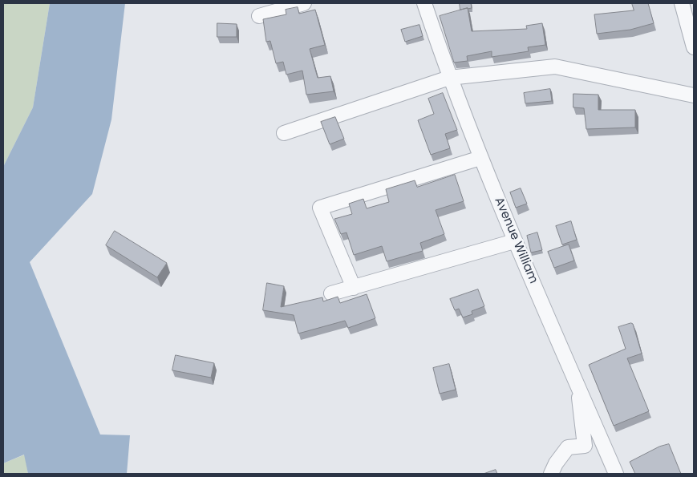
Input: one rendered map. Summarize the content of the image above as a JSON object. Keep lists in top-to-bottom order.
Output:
{
  "streets": {
    "street": ["Avenue William"]
  }
}
